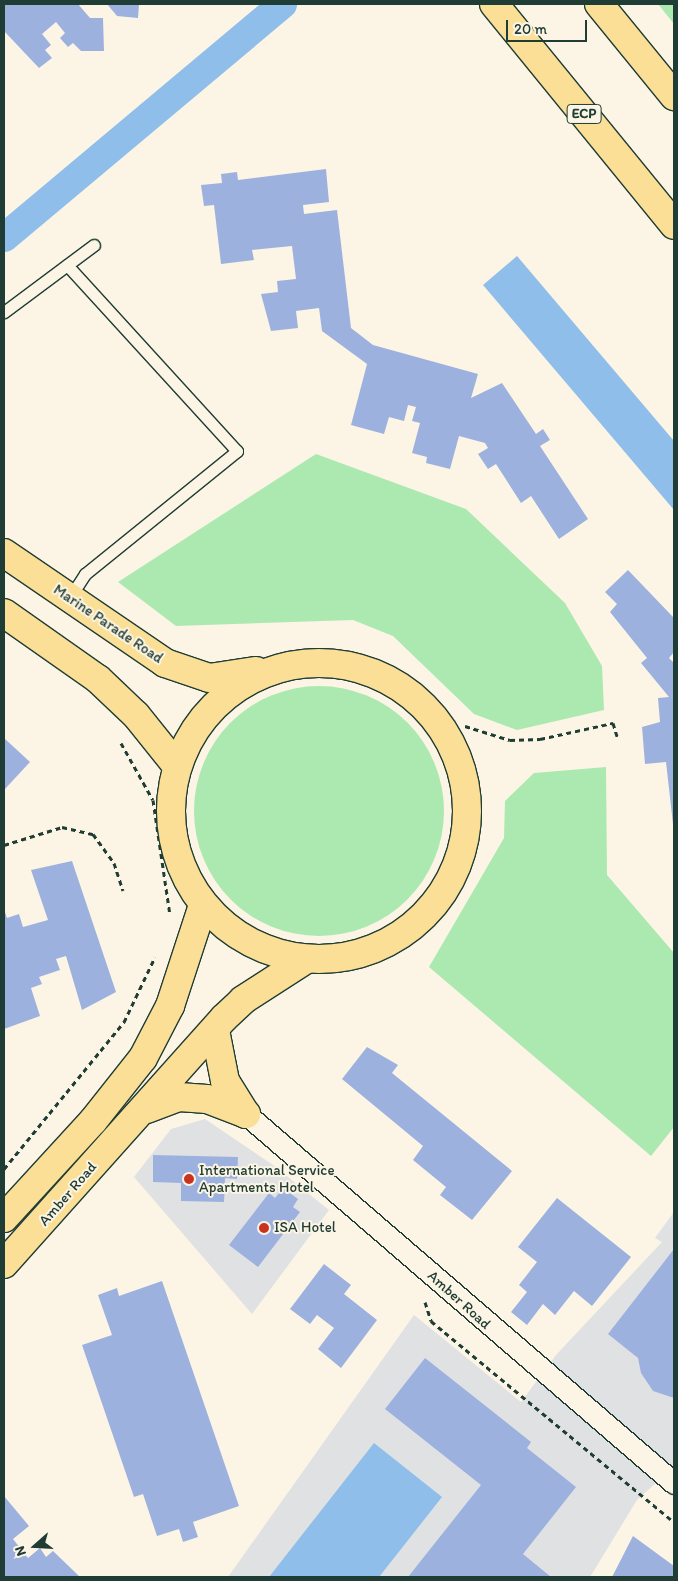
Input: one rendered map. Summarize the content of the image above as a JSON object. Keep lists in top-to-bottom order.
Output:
{
  "streets": {
    "main road": ["ECP", "Marine Parade Road", "Amber Road"]
  },
  "places": ["International Service Apartments Hotel", "ISA Hotel"],
  "scale_bar": "20 m",
  "north": "left"
}
